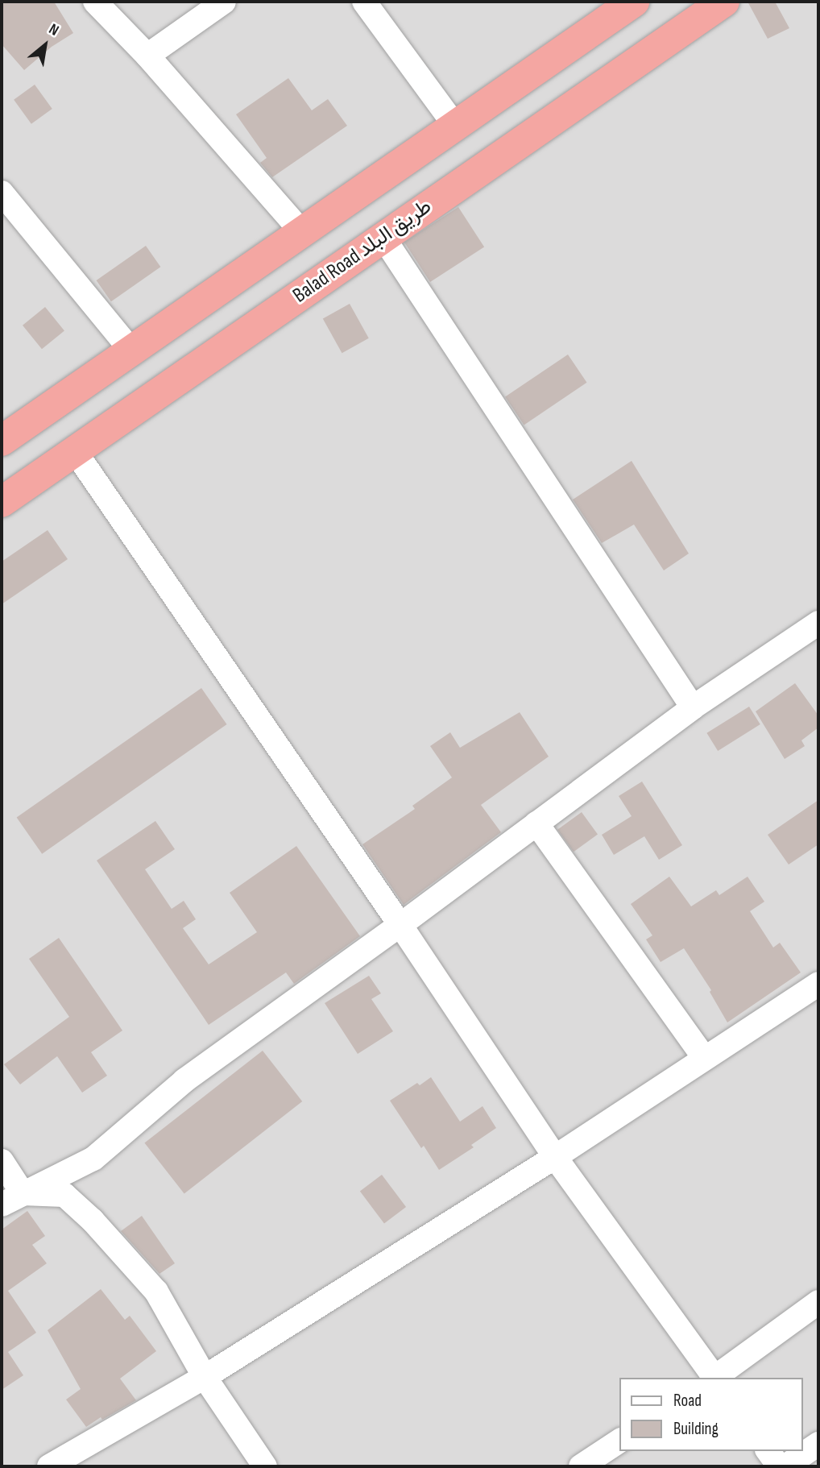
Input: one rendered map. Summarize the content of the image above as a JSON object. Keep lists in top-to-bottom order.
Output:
{
  "streets": {
    "highway": ["Balad Road طريق البلد"]
  },
  "legend": ["Road", "Building"],
  "north": "top right"
}
